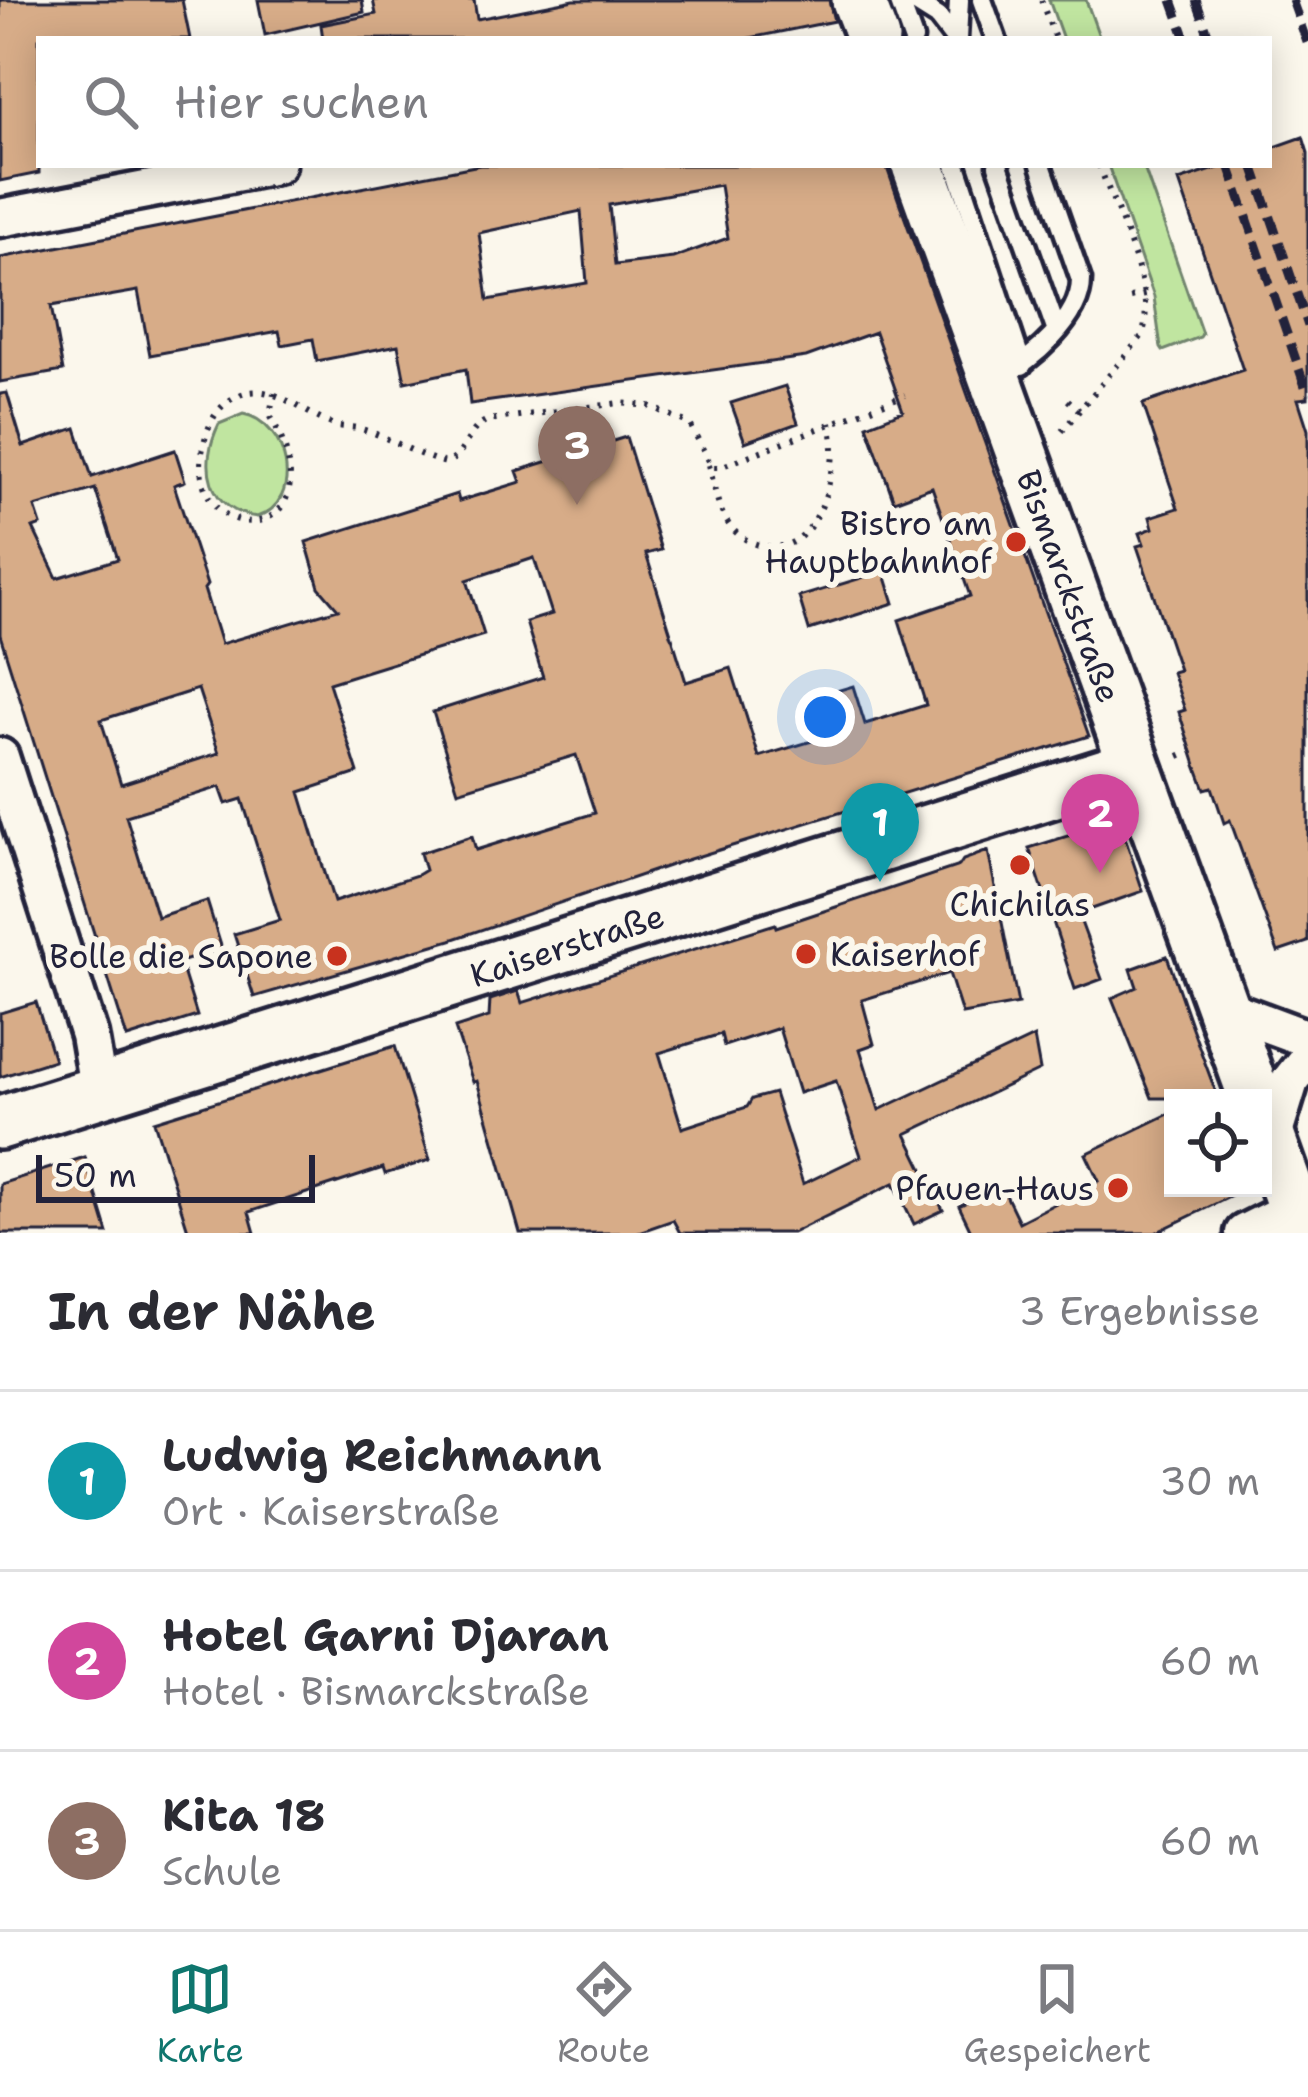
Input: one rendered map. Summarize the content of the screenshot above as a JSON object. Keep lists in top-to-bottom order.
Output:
{
  "streets": {
    "main road": ["Bismarckstraße", "Kaiserstraße"]
  },
  "crossings": [
    ["Bismarckstraße", "Kaiserstraße"]
  ],
  "places": [
    "Bistro am Hauptbahnhof",
    "Chichilas",
    "Kaiserhof",
    "Bolle die Sapone",
    "Pfauen-Haus"
  ],
  "scale_bar": "50 m",
  "page": {
    "search": "Hier suchen",
    "pins": ["3", "2", "1"],
    "scale": "50 m",
    "heading": ["In der Nähe", "3 Ergebnisse"],
    "list": [
      {
        "mark": "1",
        "name": "Ludwig Reichmann",
        "note": "Ort · Kaiserstraße",
        "value": "30 m"
      },
      {
        "mark": "2",
        "name": "Hotel Garni Djaran",
        "note": "Hotel · Bismarckstraße",
        "value": "60 m"
      },
      {
        "mark": "3",
        "name": "Kita 18",
        "note": "Schule",
        "value": "60 m"
      }
    ],
    "nav": ["Karte", "Route", "Gespeichert"]
  }
}
